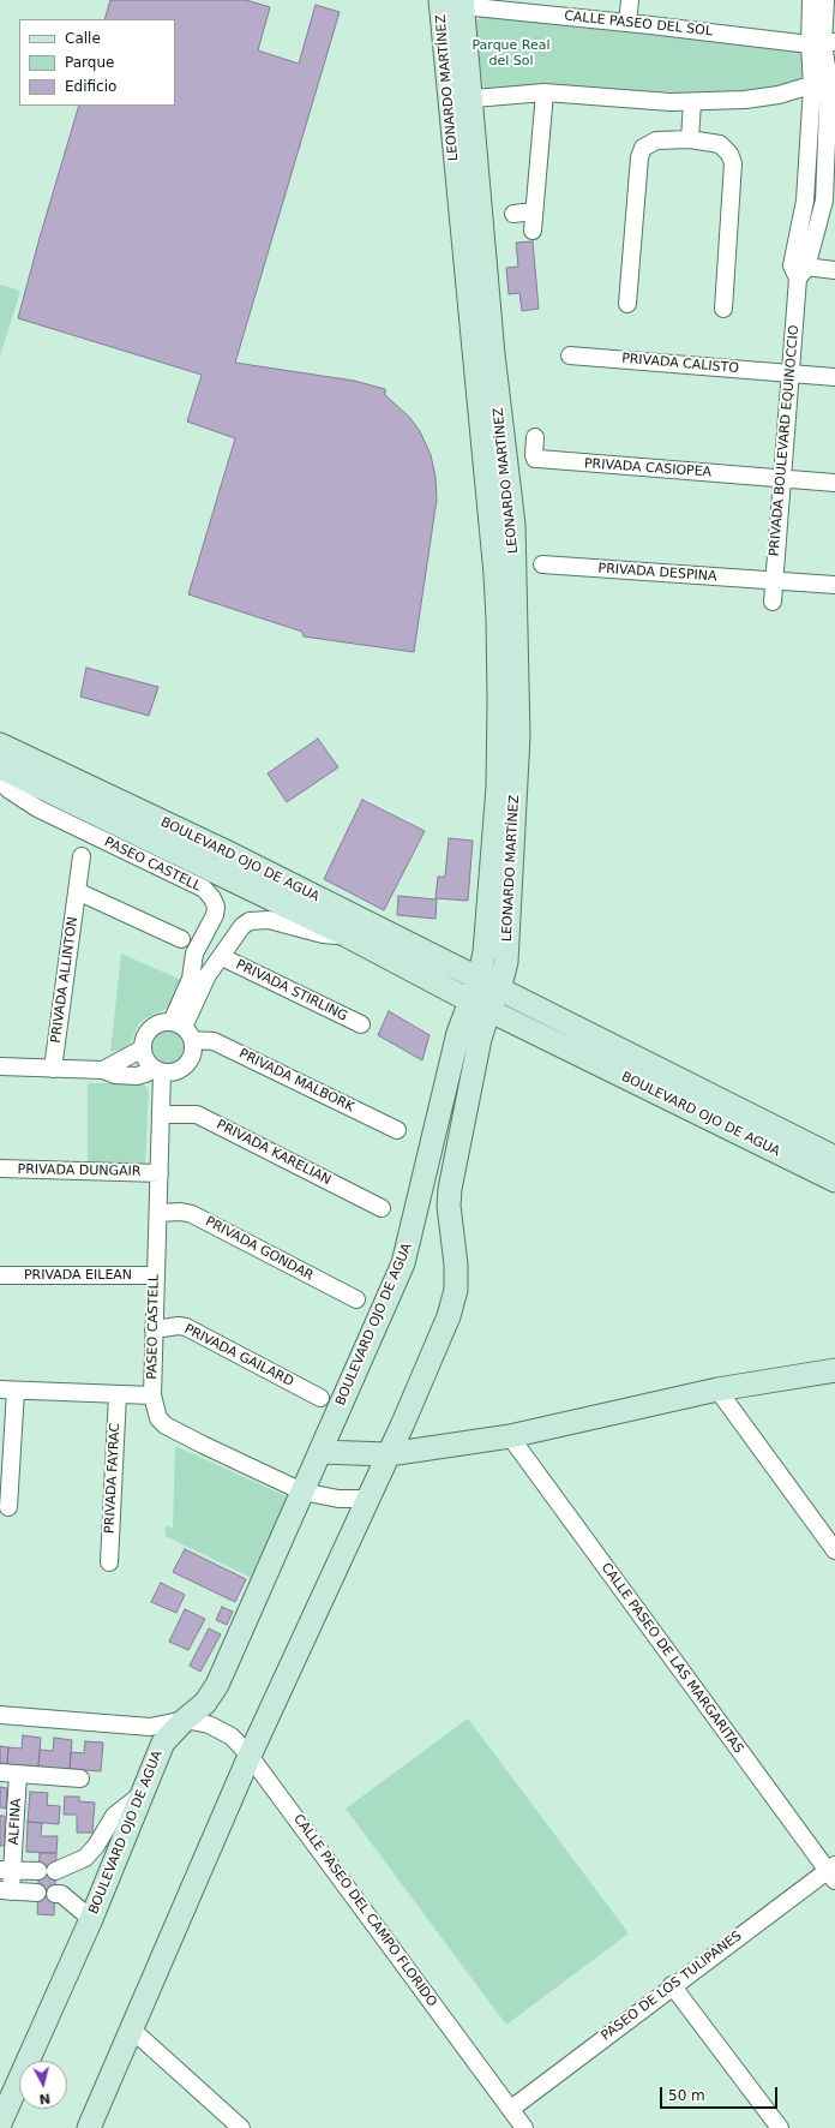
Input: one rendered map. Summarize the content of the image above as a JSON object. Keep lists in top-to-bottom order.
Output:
{
  "streets": {
    "main road": ["LEONARDO MARTÍNEZ", "BOULEVARD OJO DE AGUA"],
    "street": [
      "CALLE PASEO DEL SOL",
      "PRIVADA CALISTO",
      "PRIVADA BOULEVARD EQUINOCCIO",
      "PRIVADA CASIOPEA",
      "PRIVADA DESPINA",
      "PASEO CASTELL",
      "PRIVADA ALLINTON",
      "PRIVADA STIRLING",
      "PRIVADA MALBORK",
      "PRIVADA KARELIAN",
      "PRIVADA DUNGAIR",
      "PRIVADA GONDAR",
      "PRIVADA EILEAN",
      "PRIVADA GAILARD",
      "PRIVADA FAYRAC",
      "CALLE PASEO DE LAS MARGARITAS",
      "ALFINA",
      "CALLE PASEO DEL CAMPO FLORIDO",
      "PASEO DE LOS TULIPANES"
    ]
  },
  "crossings": [
    ["CALLE PASEO DEL SOL", "LEONARDO MARTÍNEZ"],
    ["CALLE PASEO DEL SOL", "PRIVADA BOULEVARD EQUINOCCIO"],
    ["LEONARDO MARTÍNEZ", "BOULEVARD OJO DE AGUA"],
    ["PRIVADA CALISTO", "PRIVADA BOULEVARD EQUINOCCIO"],
    ["PRIVADA BOULEVARD EQUINOCCIO", "PRIVADA CASIOPEA"],
    ["PRIVADA BOULEVARD EQUINOCCIO", "PRIVADA DESPINA"],
    ["BOULEVARD OJO DE AGUA", "PASEO CASTELL"],
    ["BOULEVARD OJO DE AGUA", "CALLE PASEO DEL CAMPO FLORIDO"],
    ["PASEO CASTELL", "PRIVADA MALBORK"],
    ["PASEO CASTELL", "PRIVADA KARELIAN"],
    ["PASEO CASTELL", "PRIVADA DUNGAIR"],
    ["PASEO CASTELL", "PRIVADA GONDAR"],
    ["PASEO CASTELL", "PRIVADA EILEAN"],
    ["PASEO CASTELL", "PRIVADA GAILARD"],
    ["CALLE PASEO DE LAS MARGARITAS", "PASEO DE LOS TULIPANES"],
    ["CALLE PASEO DEL CAMPO FLORIDO", "PASEO DE LOS TULIPANES"]
  ],
  "parks": ["Parque Real del Sol"],
  "legend": ["Calle", "Parque", "Edificio"],
  "scale_bar": "50 m",
  "north": "bottom"
}
